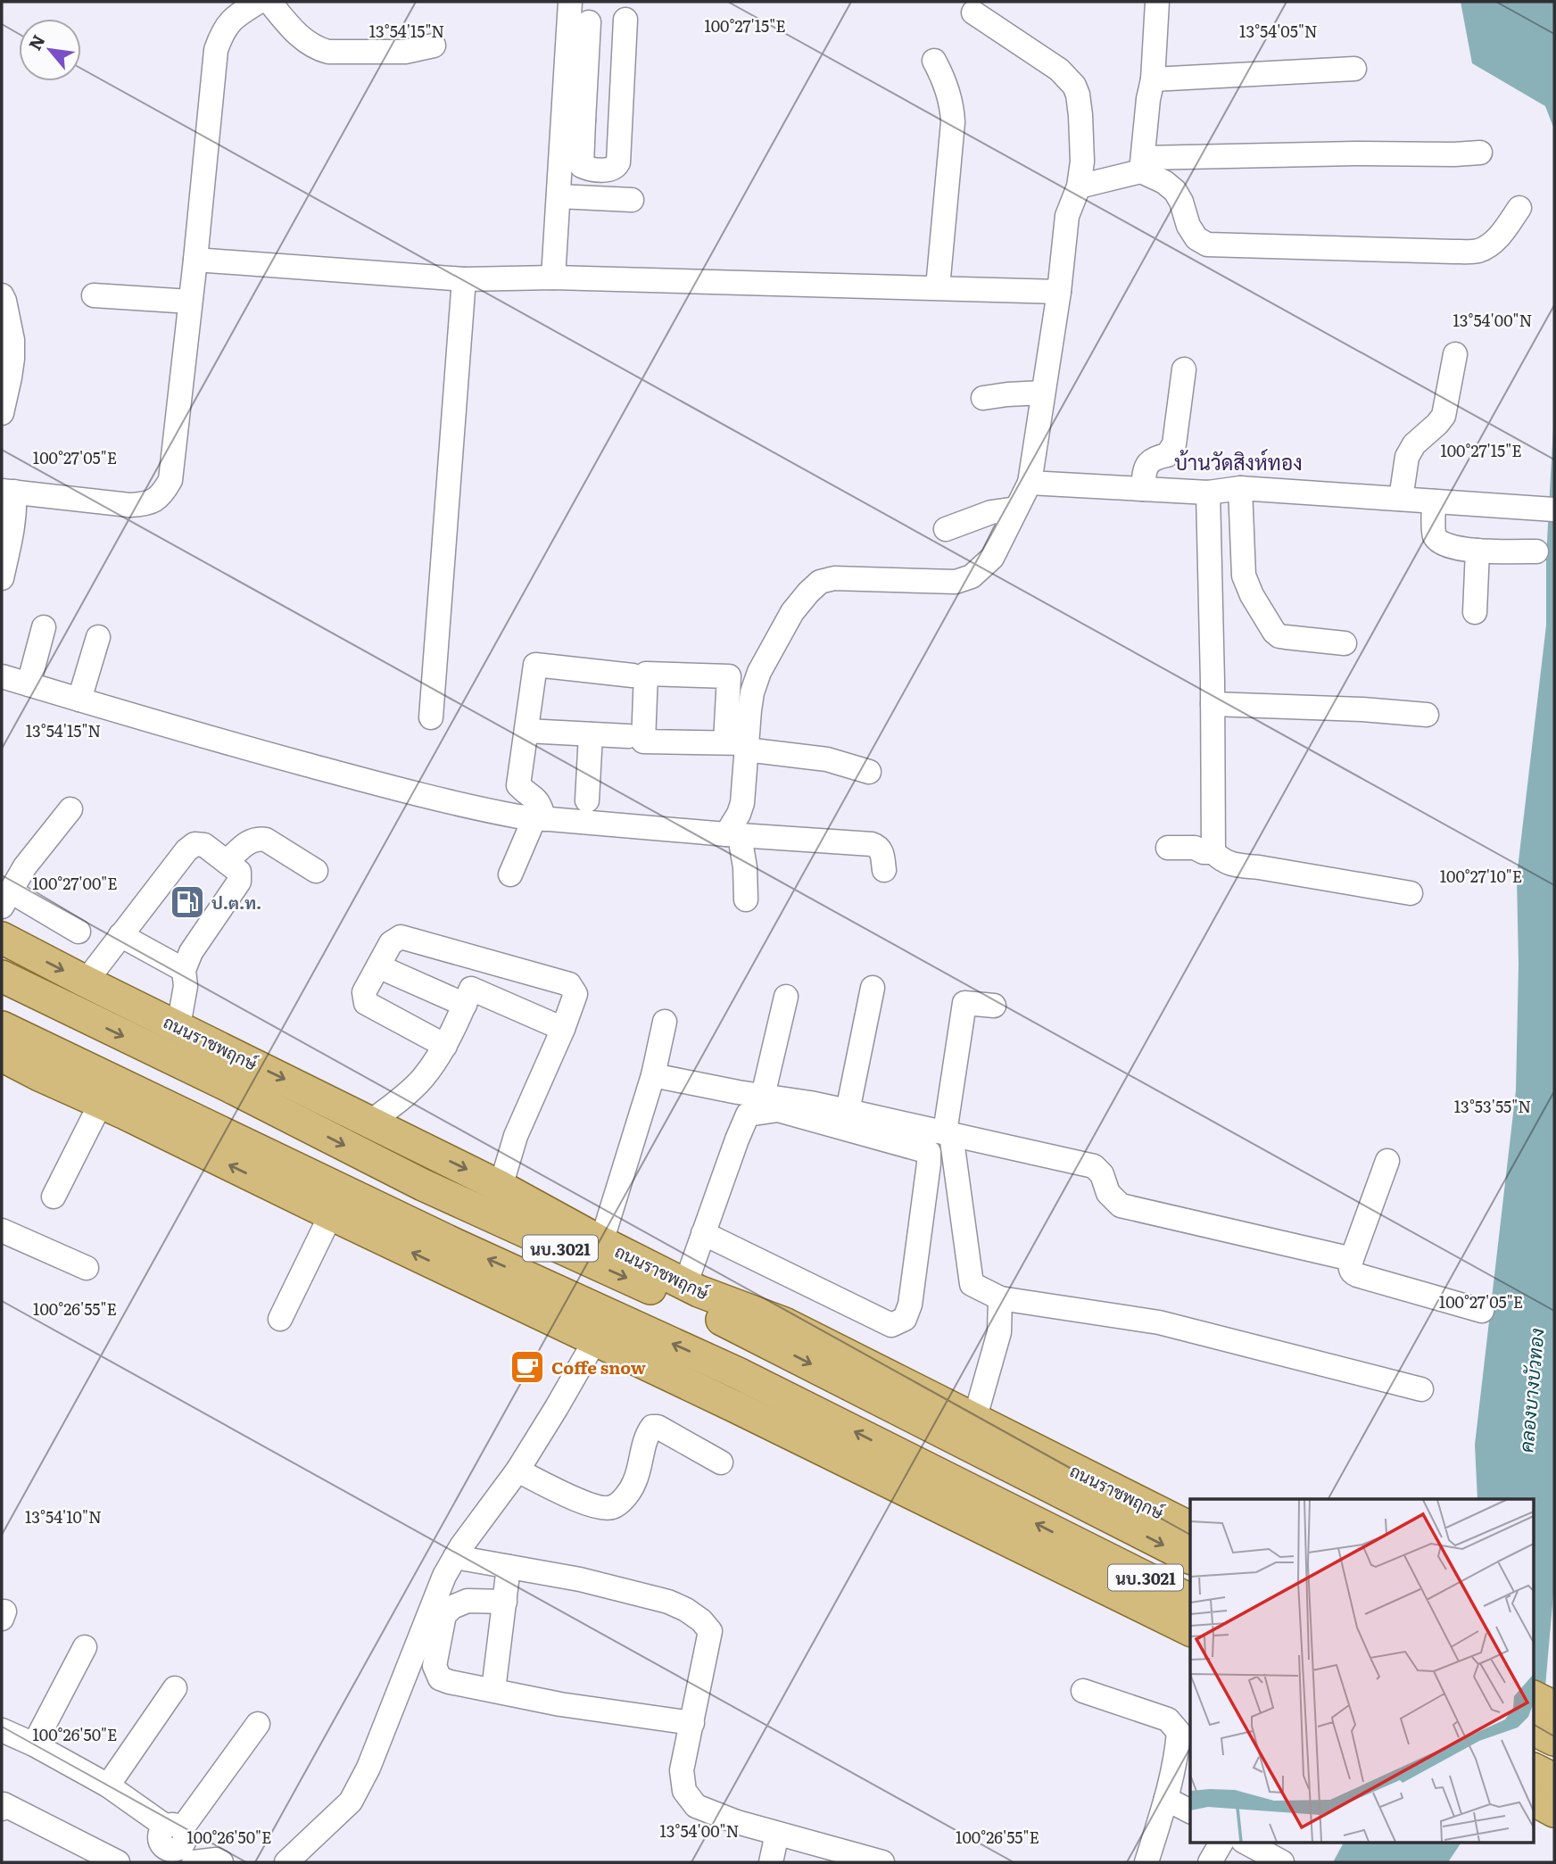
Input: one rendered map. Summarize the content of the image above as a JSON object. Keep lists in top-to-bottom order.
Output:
{
  "streets": {
    "main road": ["ถนนราชพฤกษ์", "นบ.3021"]
  },
  "districts": ["บ้านวัดสิงห์ทอง"],
  "water": ["คลองบางบัวทอง"],
  "places": {
    "fuel station": ["ป.ต.ท."],
    "cafe": ["Coffe snow"]
  },
  "north": "top left",
  "coordinates": [
    "100°27'15\"E",
    "13°54'15\"N",
    "13°54'05\"N",
    "13°54'00\"N",
    "100°27'05\"E",
    "100°27'10\"E",
    "100°27'00\"E",
    "13°53'55\"N",
    "100°26'55\"E",
    "13°54'10\"N",
    "100°26'50\"E"
  ]
}
